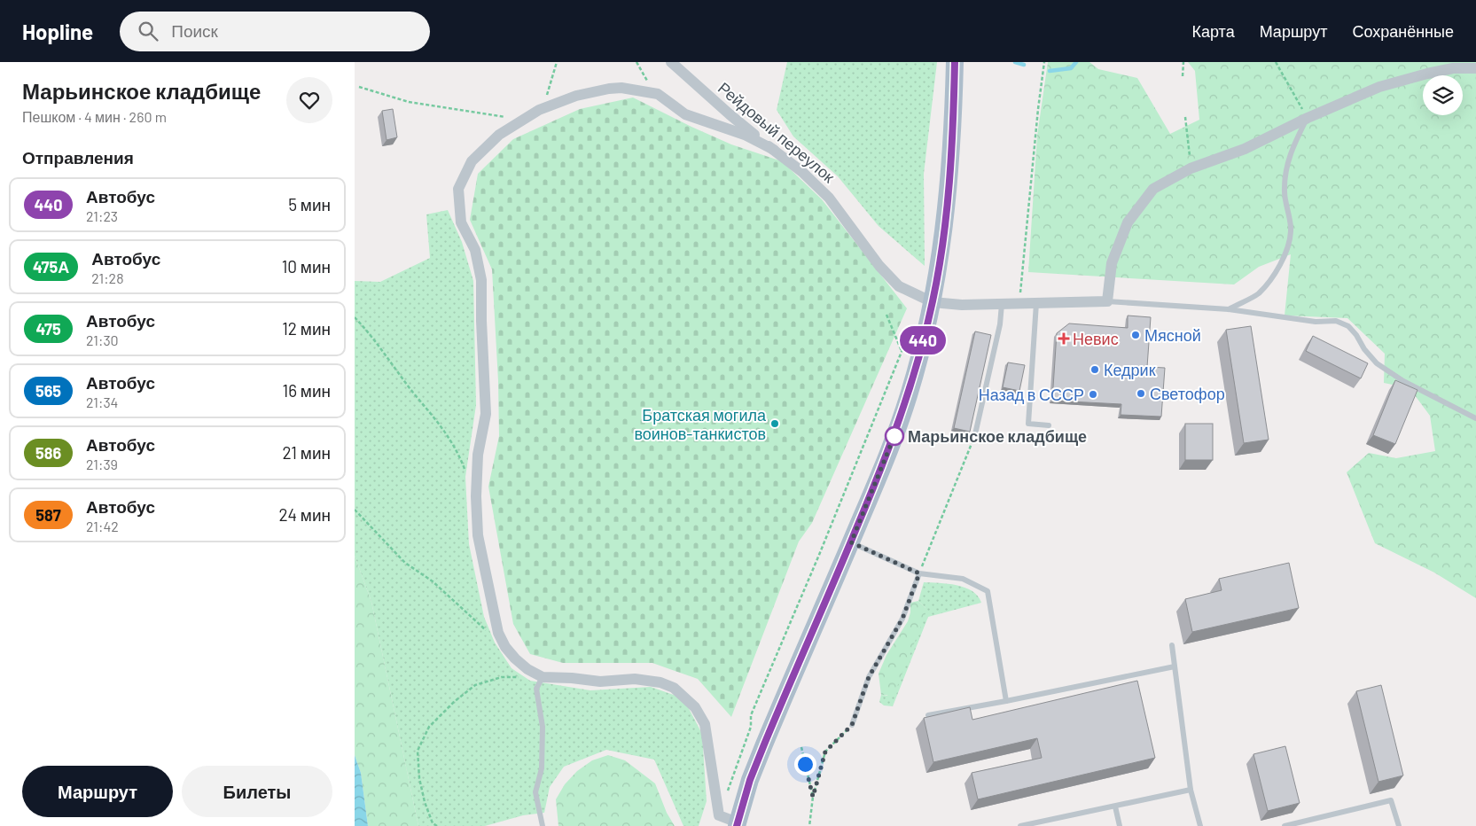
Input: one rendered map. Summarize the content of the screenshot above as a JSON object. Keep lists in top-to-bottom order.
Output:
{
  "streets": {
    "street": ["Рейдовый переулок"]
  },
  "places": {
    "other": [
      "Мясной",
      "Кедрик",
      "Светофор",
      "Назад в СССР",
      "Братская могила воинов-танкистов",
      "Марьинское кладбище"
    ],
    "health": ["Невис"]
  },
  "lines": ["bus line 440"],
  "page": {
    "header": "Hopline",
    "search": "Поиск",
    "nav": ["Карта", "Маршрут", "Сохранённые"],
    "heading": [
      ["Марьинское кладбище", "Пешком · 4 мин · 260 m"],
      "Отправления"
    ],
    "on_map": "440",
    "list": [
      {
        "mark": "440",
        "name": "Автобус",
        "note": "21:23",
        "value": "5 мин"
      },
      {
        "mark": "475А",
        "name": "Автобус",
        "note": "21:28",
        "value": "10 мин"
      },
      {
        "mark": "475",
        "name": "Автобус",
        "note": "21:30",
        "value": "12 мин"
      },
      {
        "mark": "565",
        "name": "Автобус",
        "note": "21:34",
        "value": "16 мин"
      },
      {
        "mark": "586",
        "name": "Автобус",
        "note": "21:39",
        "value": "21 мин"
      },
      {
        "mark": "587",
        "name": "Автобус",
        "note": "21:42",
        "value": "24 мин"
      }
    ],
    "buttons": ["Маршрут", "Билеты"]
  }
}
